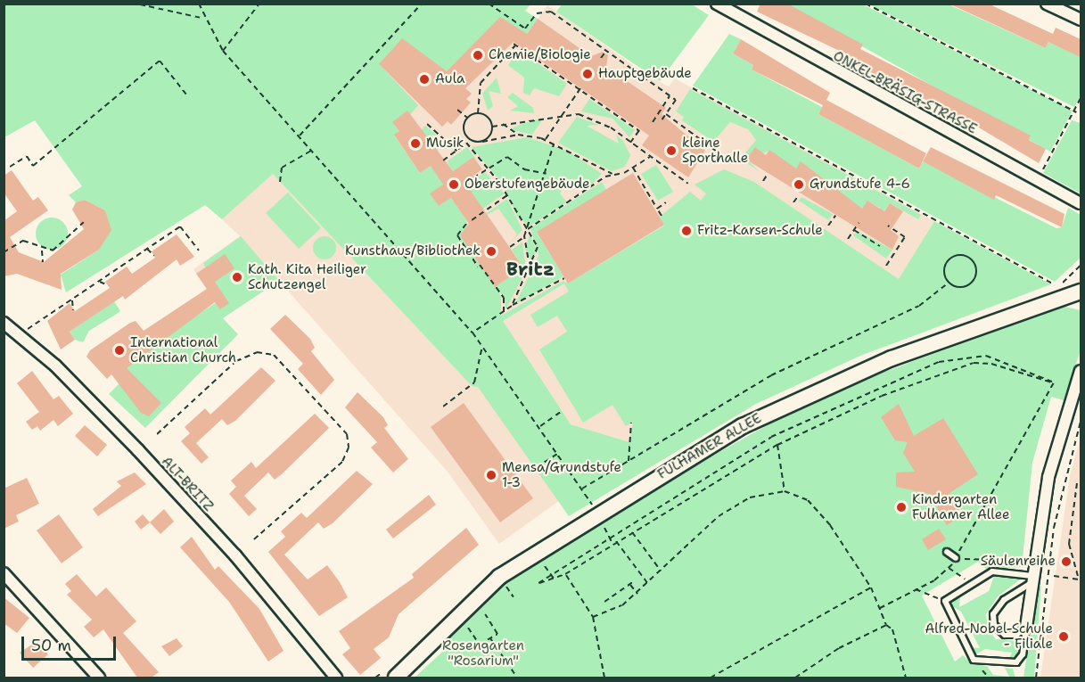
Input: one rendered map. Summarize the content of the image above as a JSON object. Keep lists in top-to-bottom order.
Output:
{
  "streets": {
    "street": ["ONKEL-BRÄSIG-STRASSE", "FULHAMER ALLEE", "ALT-BRITZ"]
  },
  "districts": ["Britz"],
  "parks": ["Rosengarten \"Rosarium\""],
  "places": [
    "Chemie/Biologie",
    "Hauptgebäude",
    "Aula",
    "Musik",
    "kleine Sporthalle",
    "Oberstufengebäude",
    "Grundstufe 4-6",
    "Fritz-Karsen-Schule",
    "Kunsthaus/Bibliothek",
    "Kath. Kita Heiliger Schutzengel",
    "International Christian Church",
    "Mensa/Grundstufe 1-3",
    "Kindergarten Fulhamer Allee",
    "Säulenreihe",
    "Alfred-Nobel-Schule - Filiale"
  ],
  "scale_bar": "50 m"
}
